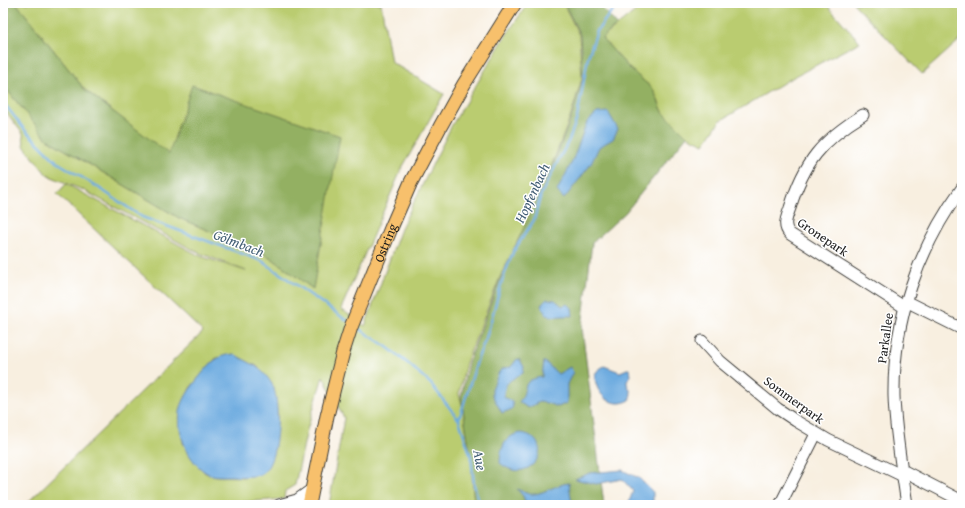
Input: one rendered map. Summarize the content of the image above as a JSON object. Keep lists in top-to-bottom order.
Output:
{
  "streets": {
    "main road": ["Ostring"],
    "street": ["Gronepark", "Parkallee", "Sommerpark"]
  },
  "crossings": [
    ["Gronepark", "Parkallee"],
    ["Parkallee", "Sommerpark"]
  ],
  "water": ["Hopfenbach", "Gölmbach", "Aue"]
}
